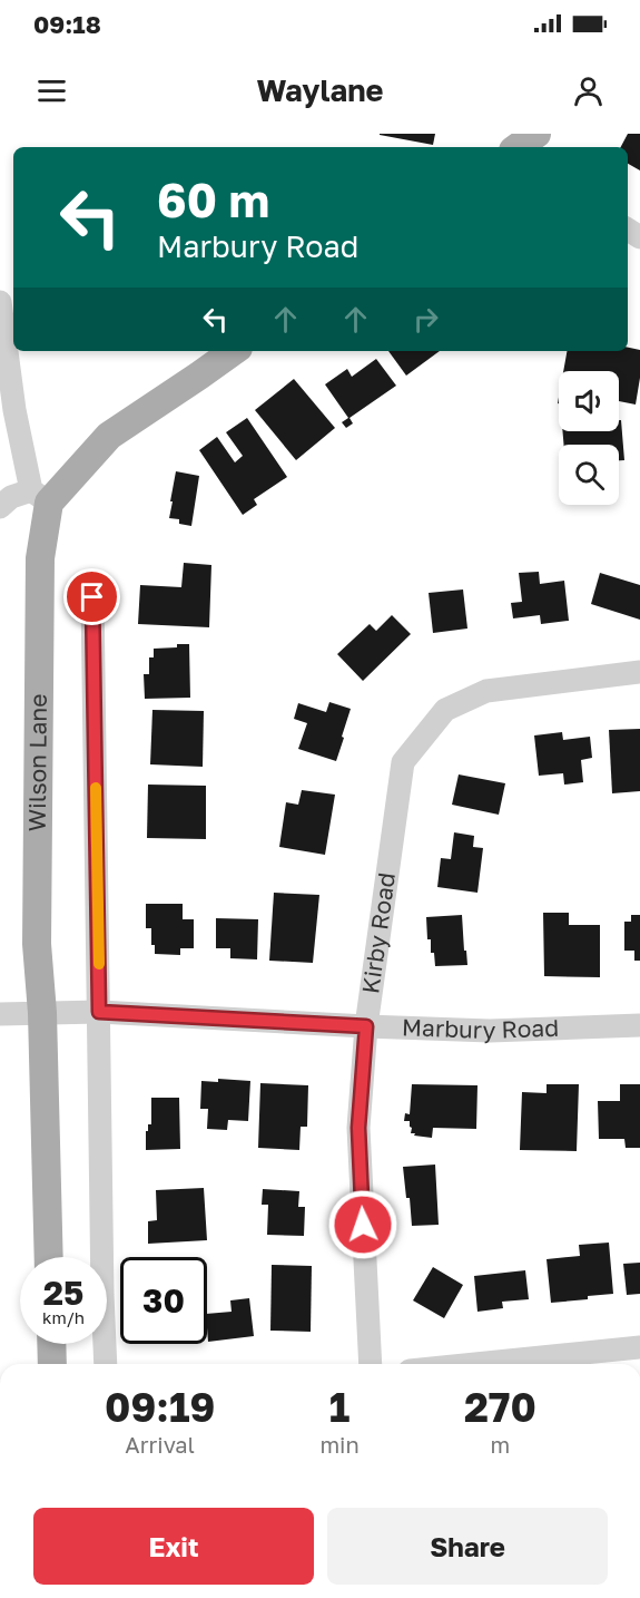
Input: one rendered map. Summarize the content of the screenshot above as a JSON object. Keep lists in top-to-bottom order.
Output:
{
  "streets": {
    "main road": ["Wilson Lane"],
    "street": ["Kirby Road", "Marbury Road"]
  },
  "crossings": [
    ["Wilson Lane", "Marbury Road"],
    ["Kirby Road", "Marbury Road"]
  ],
  "page": {
    "status": "09:18",
    "header": "Waylane",
    "turn": ["60 m", "Marbury Road"],
    "speed": "25 km/h",
    "limit": "30",
    "eta": [
      "09:19",
      "Arrival",
      "1",
      "min",
      "270",
      "m"
    ],
    "buttons": ["Exit", "Share"]
  }
}
